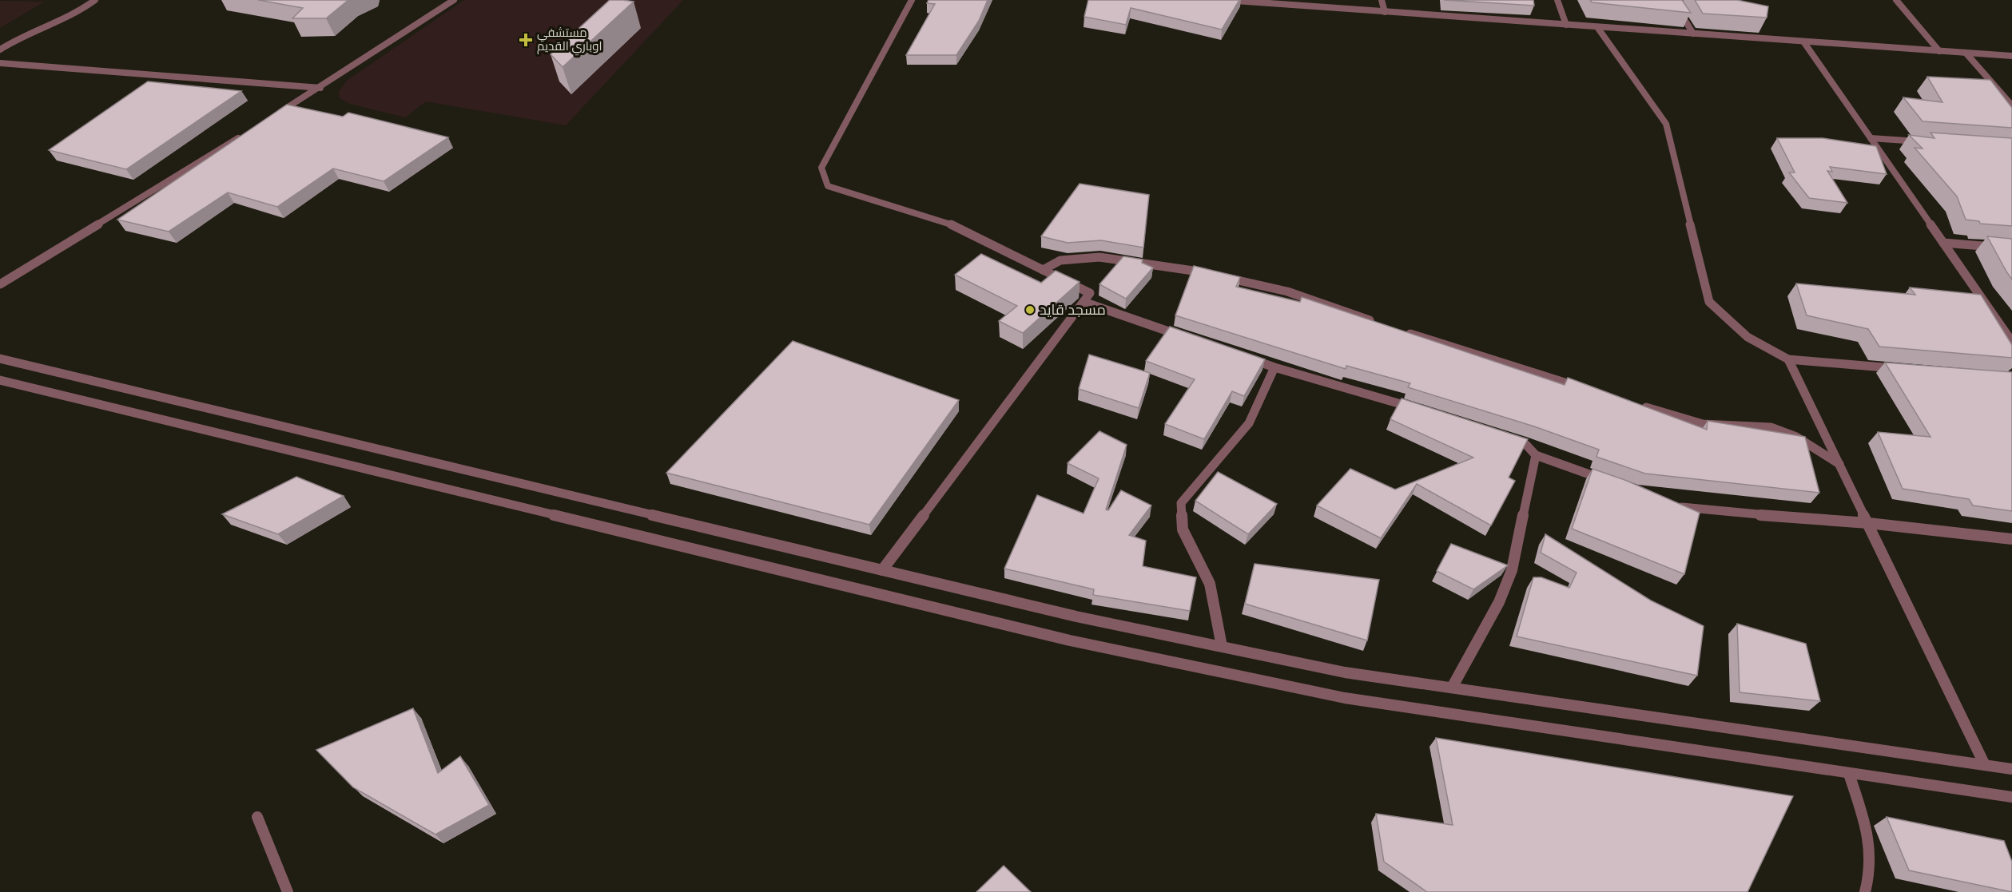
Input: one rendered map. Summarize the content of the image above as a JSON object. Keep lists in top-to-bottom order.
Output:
{
  "places": {
    "health": ["مستشفي اوباري القديم"],
    "other": ["مسجد قايد"]
  }
}
